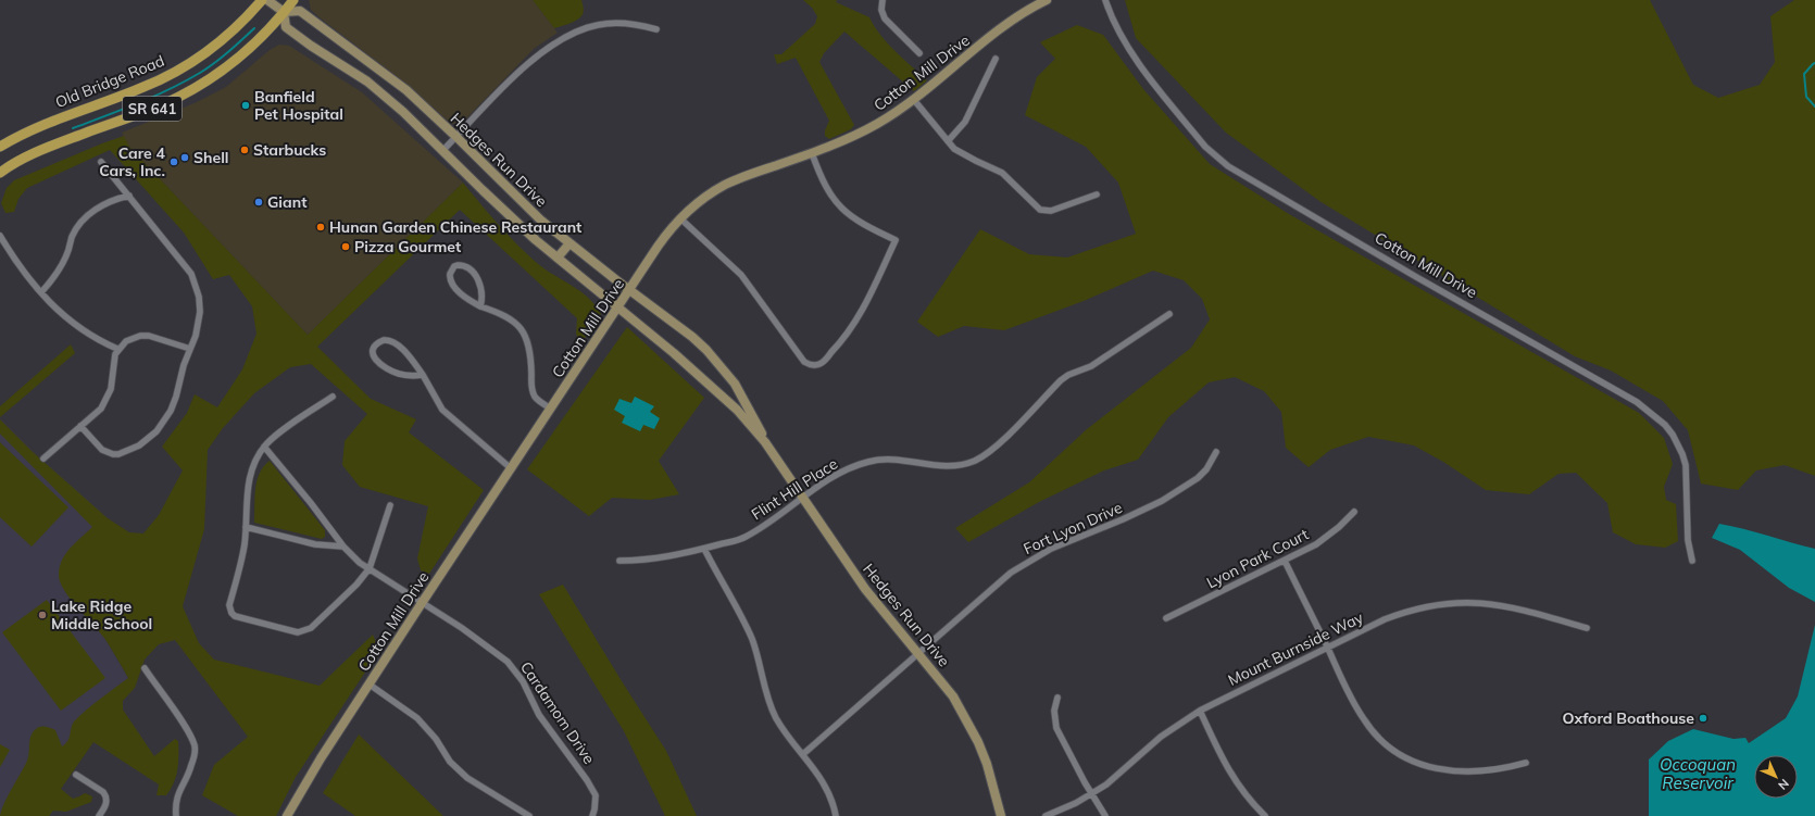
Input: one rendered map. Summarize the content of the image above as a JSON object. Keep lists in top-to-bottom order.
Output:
{
  "streets": {
    "main road": ["Old Bridge Road", "SR 641"],
    "street": [
      "Cotton Mill Drive",
      "Hedges Run Drive",
      "Flint Hill Place",
      "Fort Lyon Drive",
      "Lyon Park Court",
      "Mount Burnside Way",
      "Cardamom Drive"
    ]
  },
  "crossings": [
    ["Cotton Mill Drive", "Hedges Run Drive"],
    ["Cotton Mill Drive", "Cardamom Drive"],
    ["SR 641", "Hedges Run Drive"],
    ["Hedges Run Drive", "Flint Hill Place"],
    ["Hedges Run Drive", "Fort Lyon Drive"]
  ],
  "water": ["Occoquan Reservoir"],
  "places": [
    "Banfield Pet Hospital",
    "Starbucks",
    "Shell",
    "Care 4 Cars, Inc.",
    "Giant",
    "Hunan Garden Chinese Restaurant",
    "Pizza Gourmet",
    "Lake Ridge Middle School",
    "Oxford Boathouse"
  ],
  "north": "bottom right"
}
